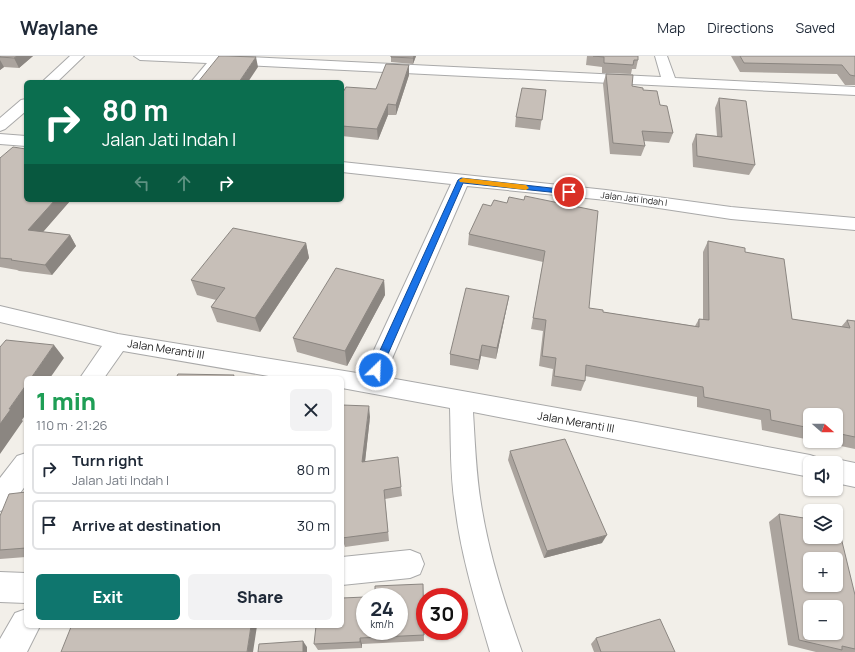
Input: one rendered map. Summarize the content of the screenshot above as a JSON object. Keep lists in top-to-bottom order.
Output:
{
  "streets": {
    "street": ["Jalan Jati Indah I", "Jalan Meranti III"]
  },
  "north": "right",
  "page": {
    "header": "Waylane",
    "nav": ["Map", "Directions", "Saved"],
    "turn": ["80 m", "Jalan Jati Indah I"],
    "heading": ["1 min", "110 m · 21:26"],
    "map_buttons": ["+", "−"],
    "list": [
      {
        "name": "Turn right",
        "note": "Jalan Jati Indah I",
        "value": "80 m"
      },
      {
        "name": "Arrive at destination",
        "value": "30 m"
      }
    ],
    "buttons": ["Exit", "Share"],
    "speed": "24 km/h",
    "limit": "30"
  }
}
